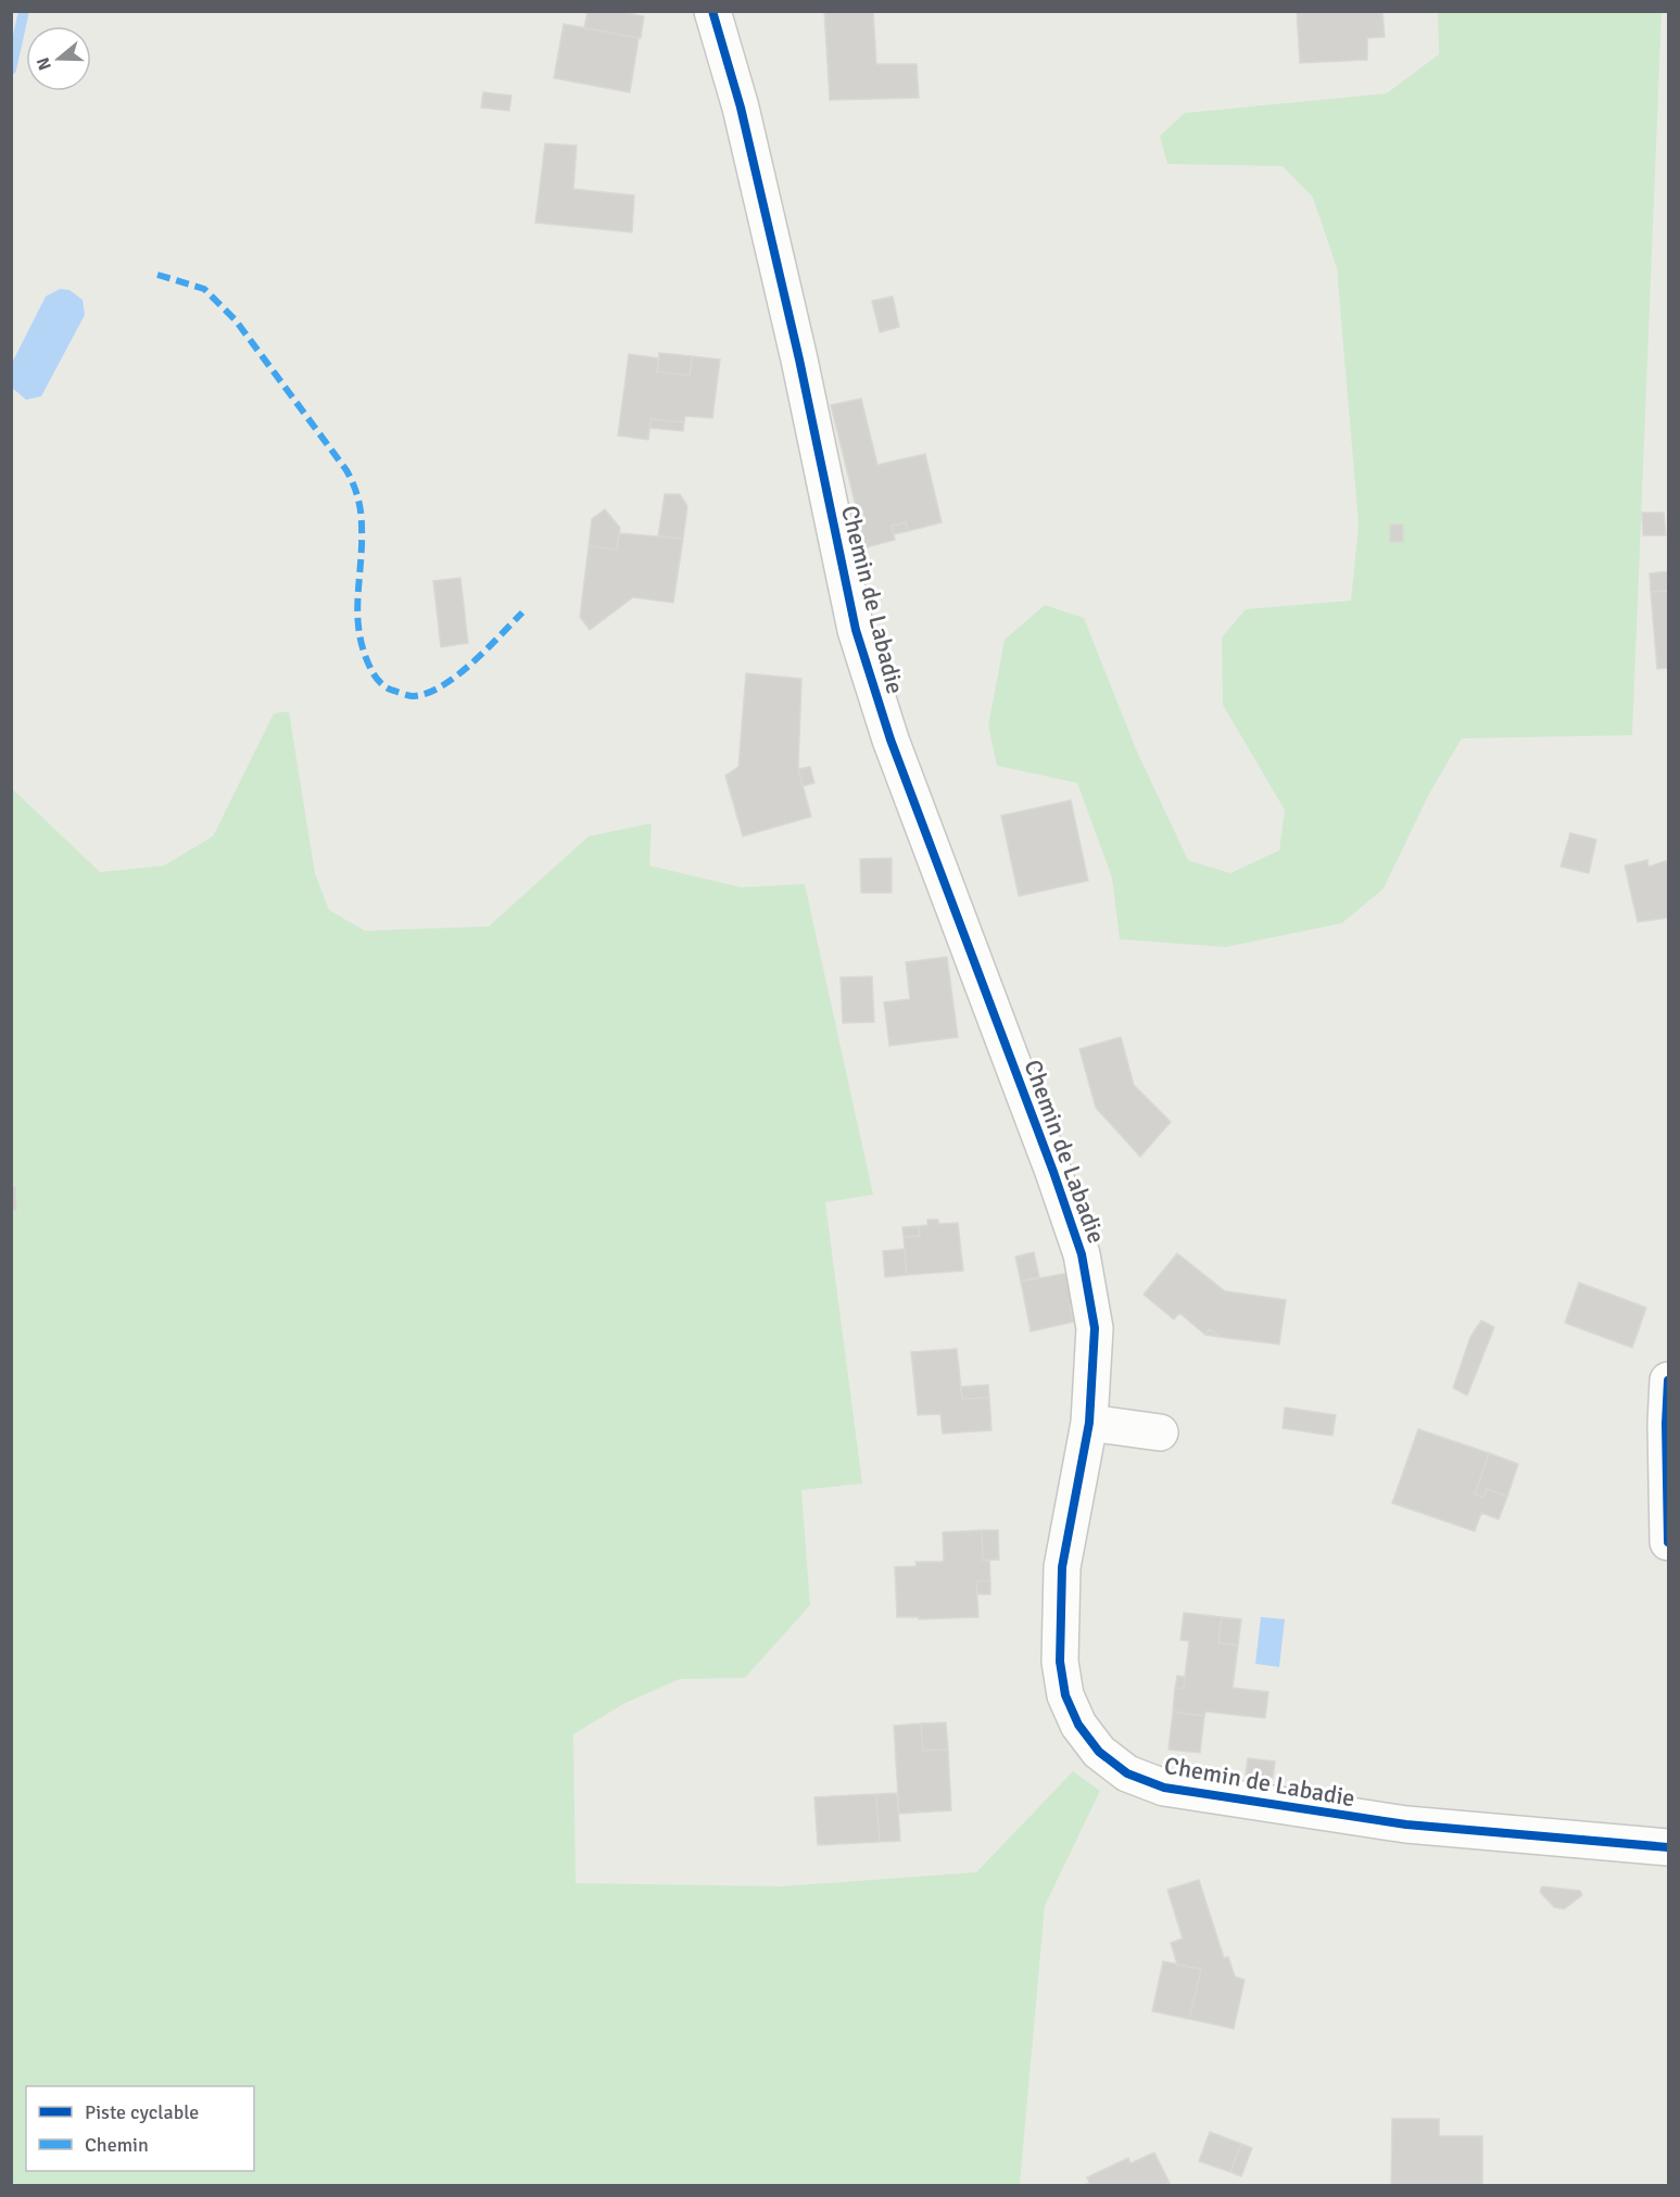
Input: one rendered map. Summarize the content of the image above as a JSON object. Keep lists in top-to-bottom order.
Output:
{
  "streets": {
    "street": ["Chemin de Labadie"]
  },
  "legend": ["Piste cyclable", "Chemin"],
  "north": "left"
}
